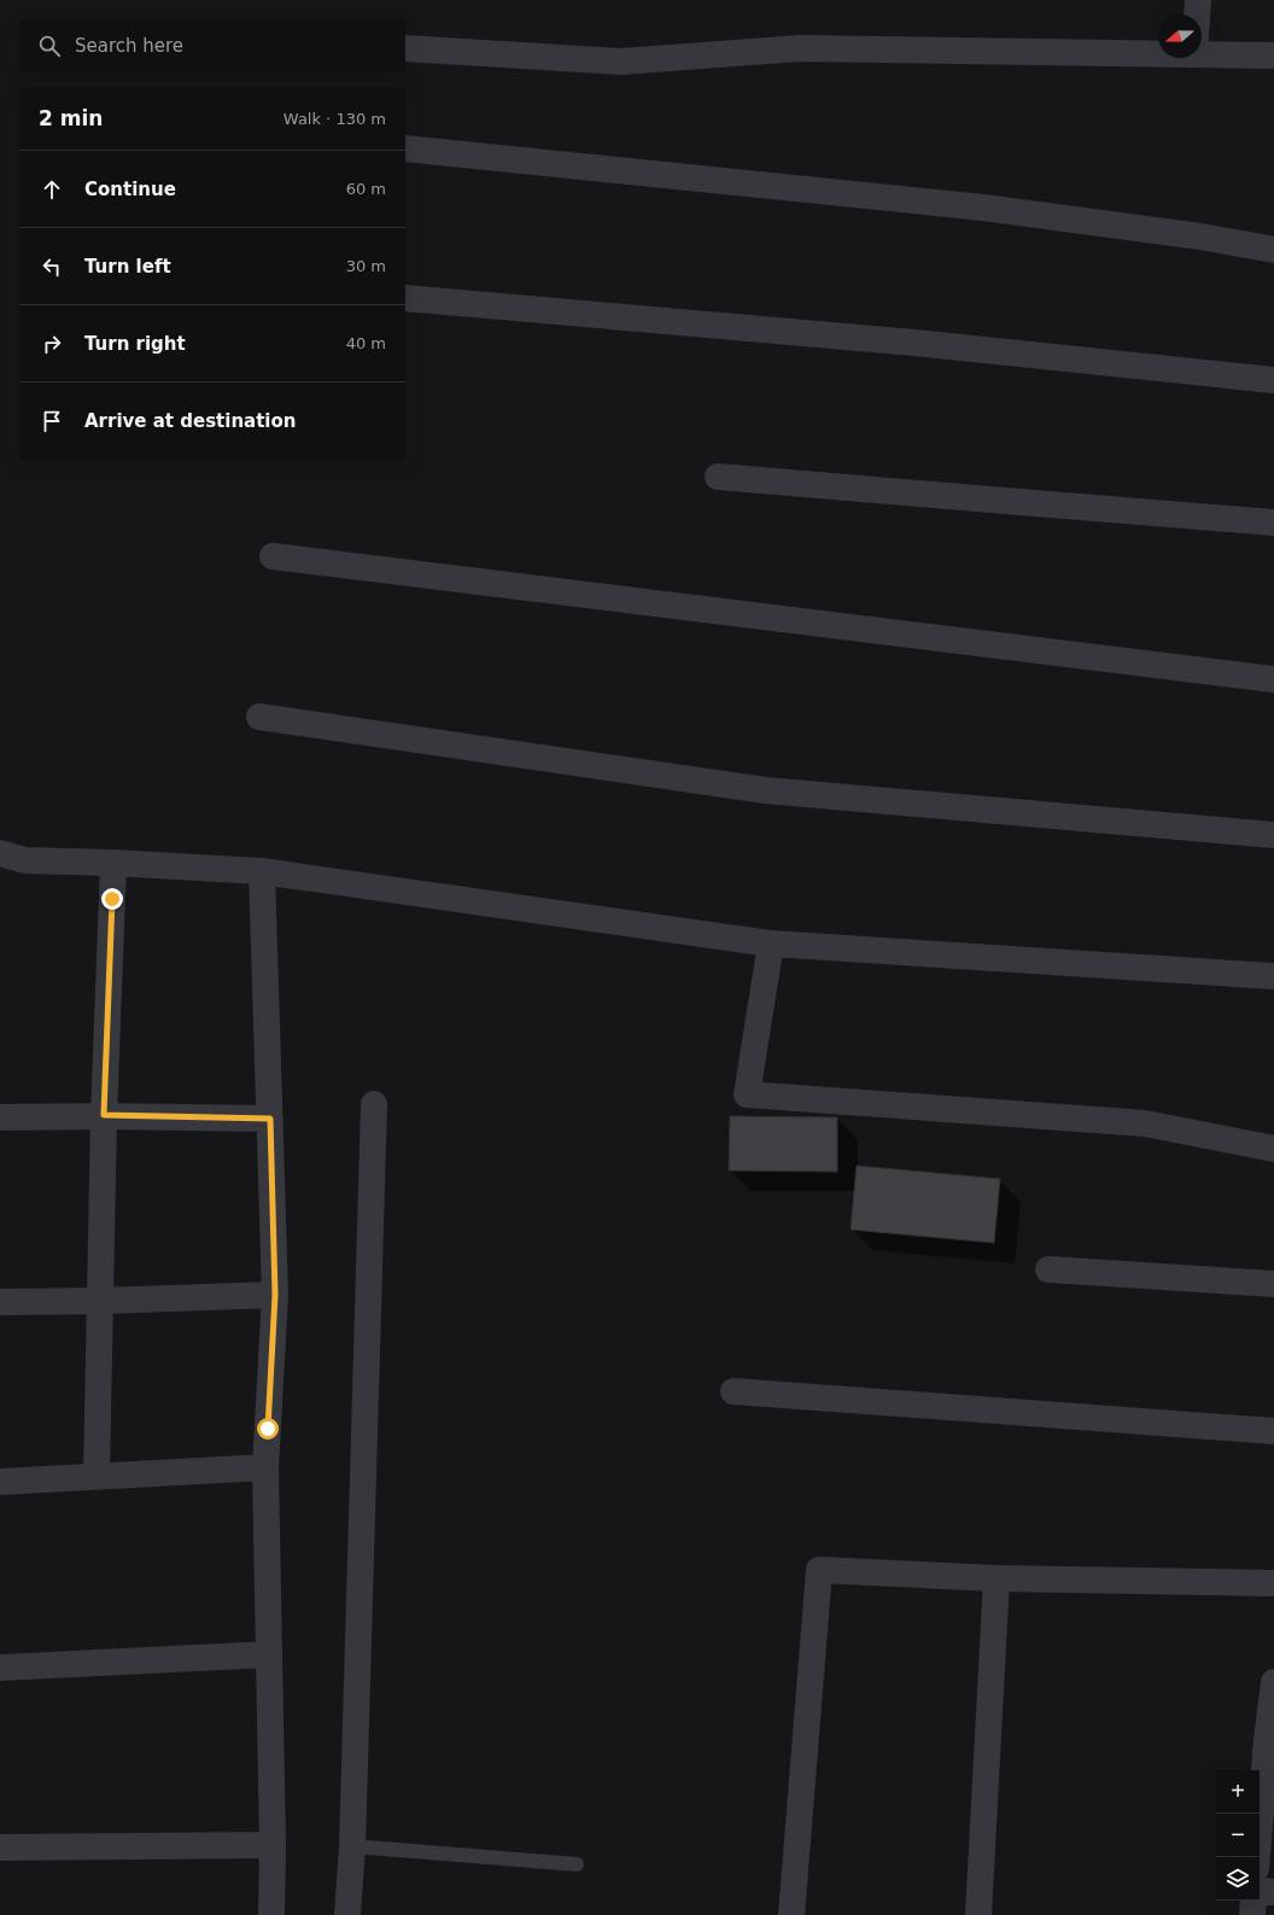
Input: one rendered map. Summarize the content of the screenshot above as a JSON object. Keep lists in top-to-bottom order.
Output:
{
  "north": "left",
  "page": {
    "search": "Search here",
    "heading": ["2 min", "Walk · 130 m"],
    "list": [
      ["Continue", "60 m"],
      ["Turn left", "30 m"],
      ["Turn right", "40 m"],
      "Arrive at destination"
    ],
    "map_buttons": ["+", "−"]
  }
}
